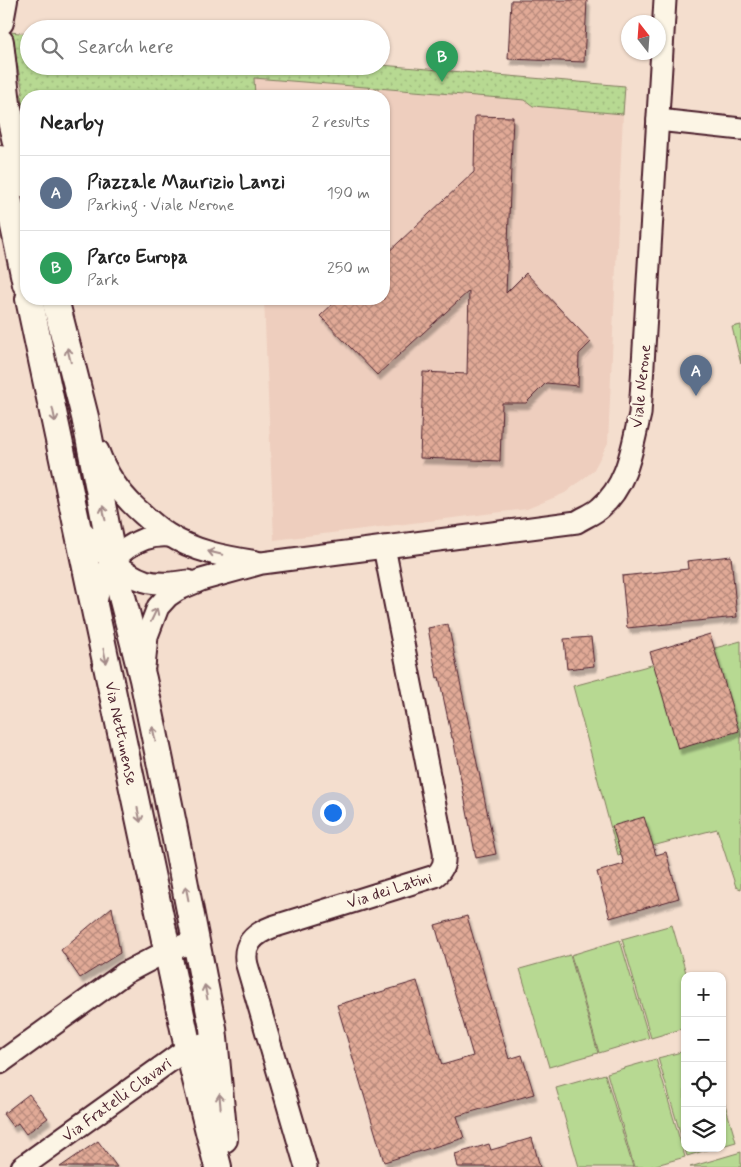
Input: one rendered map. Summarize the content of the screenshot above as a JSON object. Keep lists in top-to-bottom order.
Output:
{
  "streets": {
    "main road": ["Via Nettunense"],
    "street": ["Viale Nerone", "Via dei Latini", "Via Fratelli Clavari"]
  },
  "crossings": [
    ["Viale Nerone", "Via Nettunense"],
    ["Viale Nerone", "Via dei Latini"],
    ["Via Nettunense", "Via Fratelli Clavari"]
  ],
  "north": "top",
  "page": {
    "search": "Search here",
    "pins": ["B", "A"],
    "heading": ["Nearby", "2 results"],
    "list": [
      {
        "mark": "A",
        "name": "Piazzale Maurizio Lanzi",
        "note": "Parking · Viale Nerone",
        "value": "190 m"
      },
      {
        "mark": "B",
        "name": "Parco Europa",
        "note": "Park",
        "value": "250 m"
      }
    ],
    "map_buttons": ["+", "−"]
  }
}
